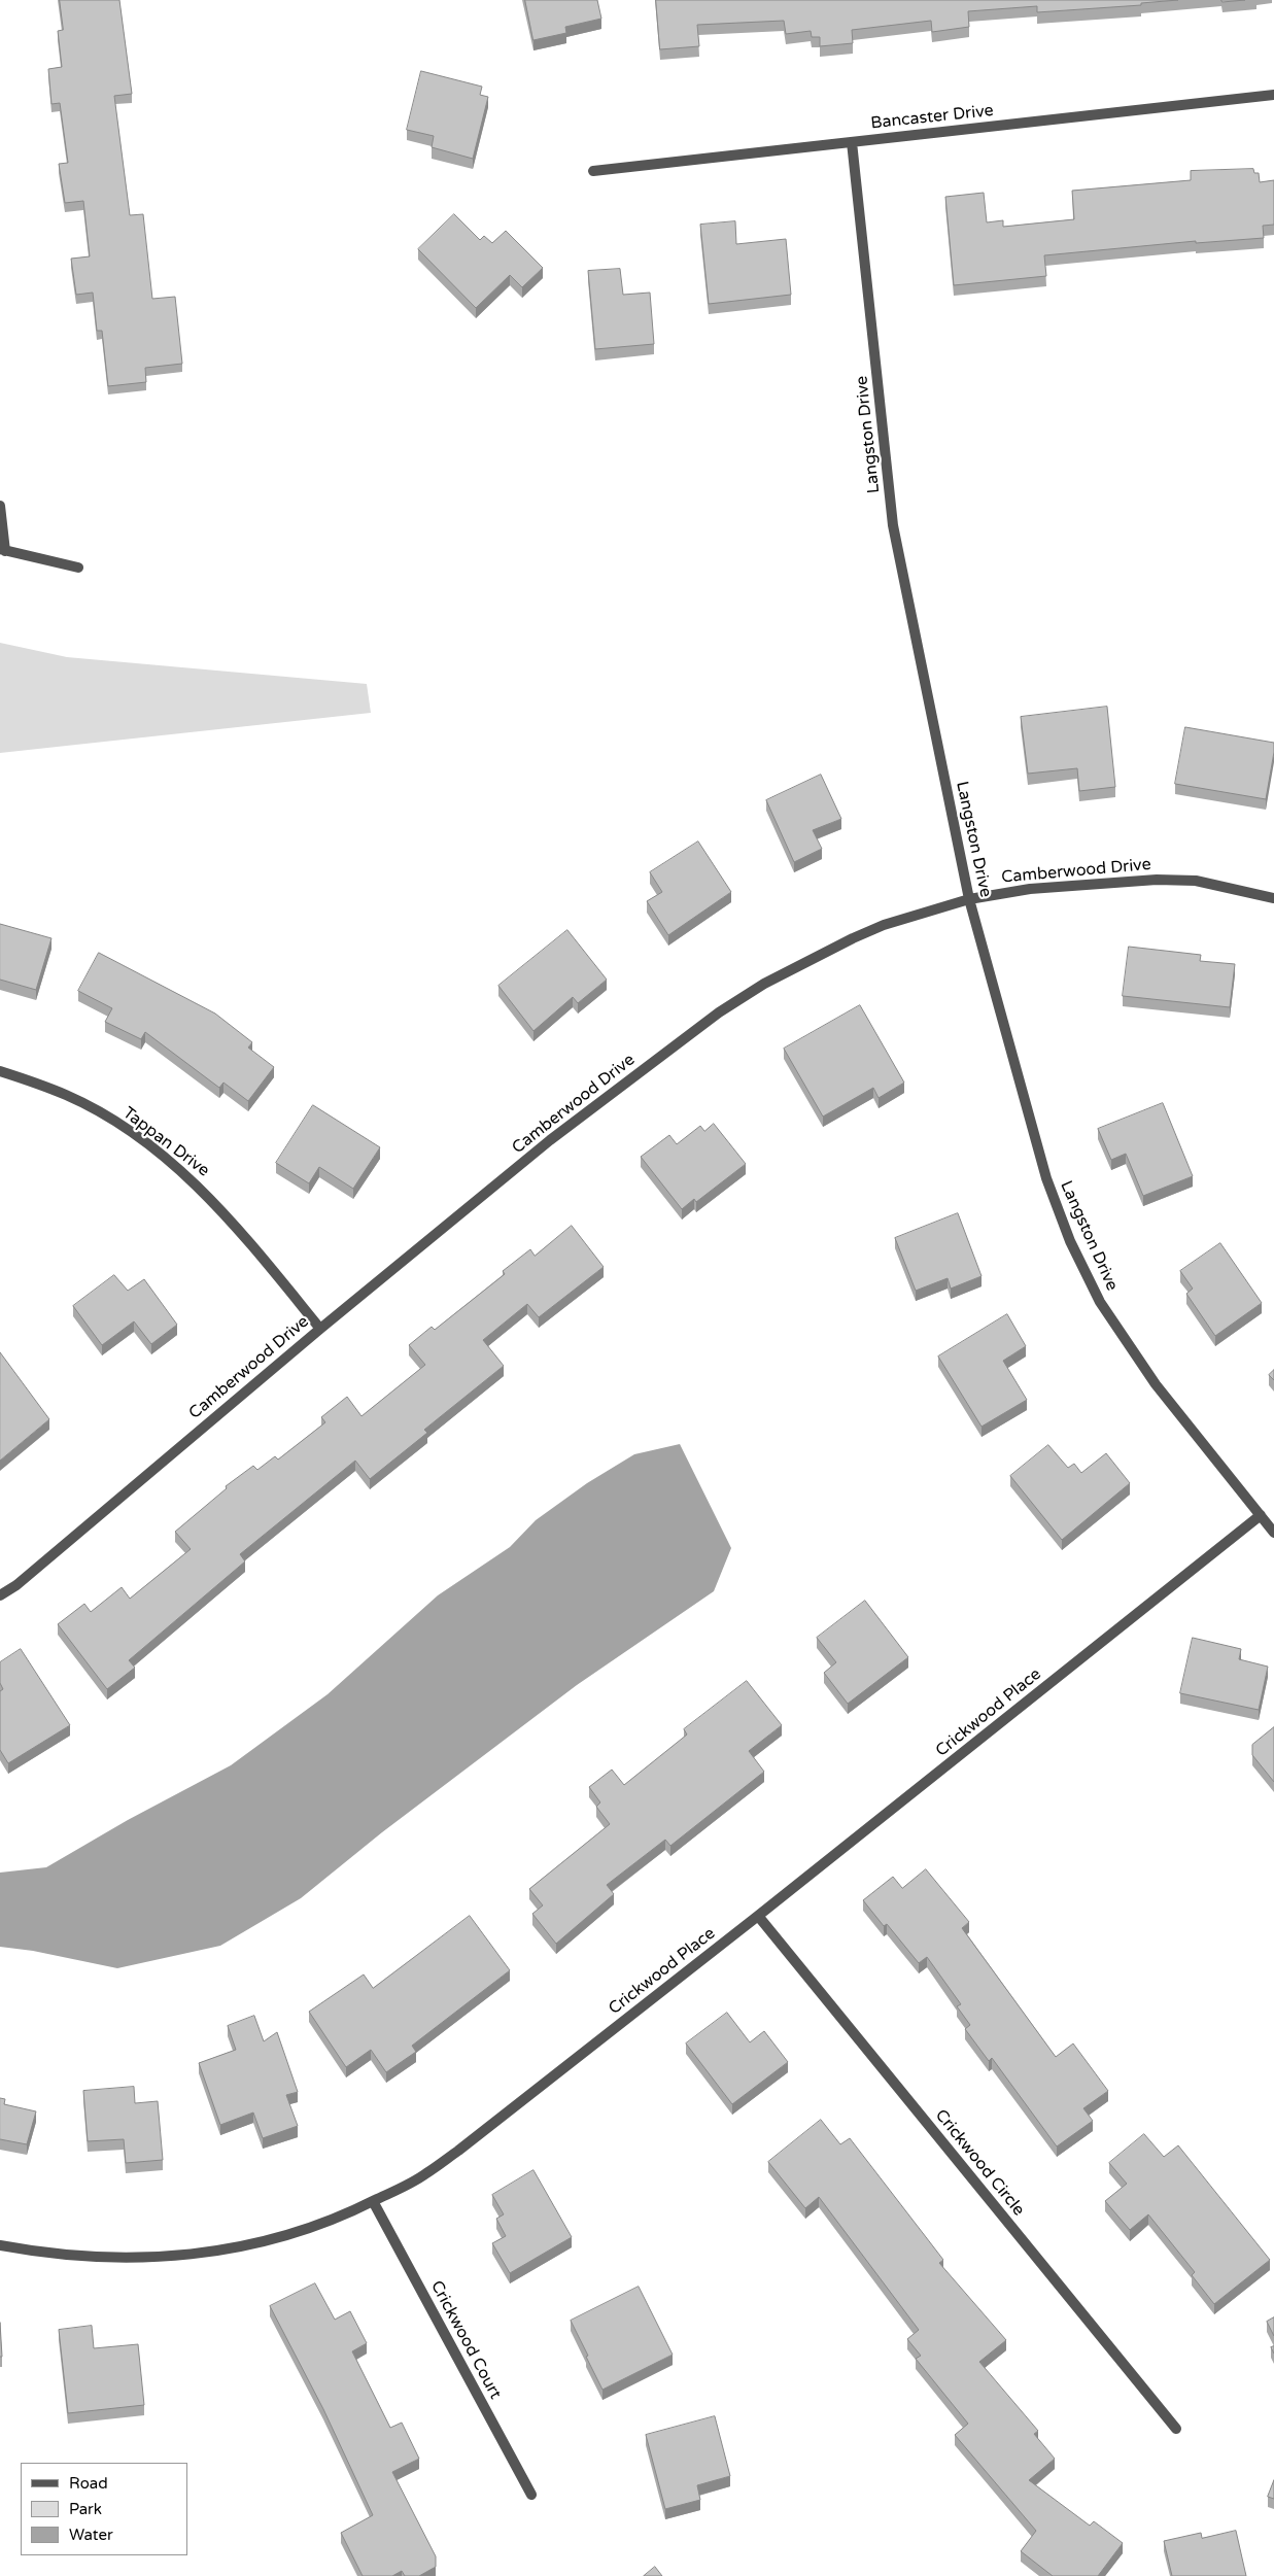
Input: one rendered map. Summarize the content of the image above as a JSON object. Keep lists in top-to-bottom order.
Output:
{
  "streets": {
    "street": [
      "Bancaster Drive",
      "Langston Drive",
      "Camberwood Drive",
      "Tappan Drive",
      "Crickwood Place",
      "Crickwood Circle",
      "Crickwood Court"
    ]
  },
  "crossings": [
    ["Bancaster Drive", "Langston Drive"],
    ["Langston Drive", "Camberwood Drive"],
    ["Langston Drive", "Crickwood Place"],
    ["Camberwood Drive", "Tappan Drive"],
    ["Crickwood Place", "Crickwood Circle"],
    ["Crickwood Place", "Crickwood Court"]
  ],
  "legend": ["Road", "Park", "Water"]
}
